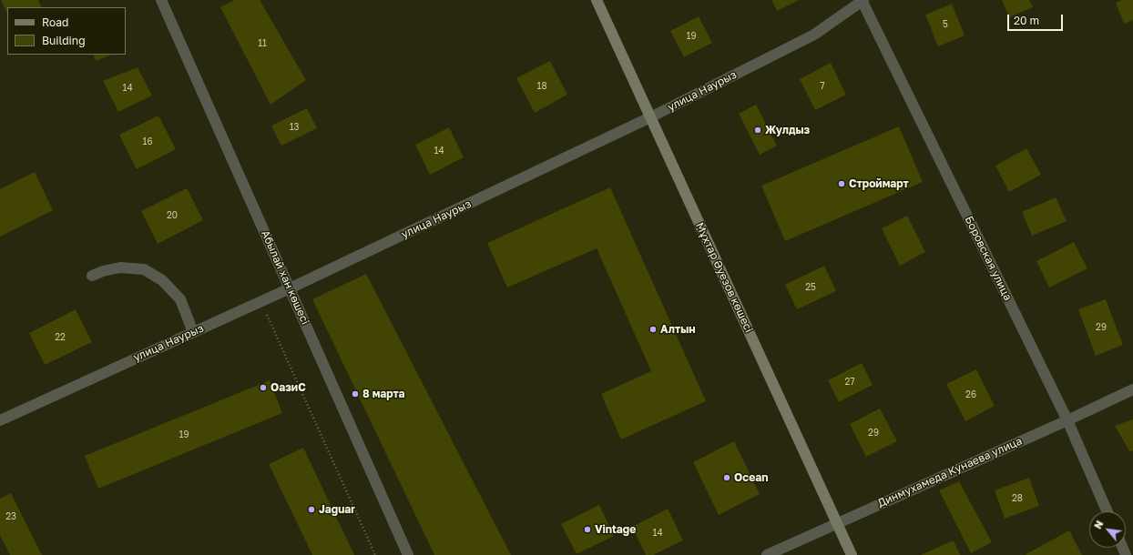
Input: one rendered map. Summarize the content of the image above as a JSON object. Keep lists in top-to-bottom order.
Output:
{
  "streets": {
    "main road": ["Мұхтар Әуезов көшесі"],
    "street": [
      "улица Наурыз",
      "Боровская улица",
      "Абылай хан көшесі",
      "Динмухамеда Кунаева улица"
    ]
  },
  "crossings": [
    ["улица Наурыз", "Боровская улица"],
    ["улица Наурыз", "Абылай хан көшесі"],
    ["улица Наурыз", "Мұхтар Әуезов көшесі"],
    ["Боровская улица", "Динмухамеда Кунаева улица"],
    ["Мұхтар Әуезов көшесі", "Динмухамеда Кунаева улица"]
  ],
  "places": [
    "Жулдыз",
    "Строймарт",
    "Алтын",
    "ОазиС",
    "8 марта",
    "Ocean",
    "Jaguar",
    "Vintage"
  ],
  "house_numbers": [
    "5",
    "19",
    "11",
    "18",
    "7",
    "14",
    "13",
    "16",
    "14",
    "20",
    "25",
    "29",
    "22",
    "27",
    "26",
    "29",
    "19",
    "28",
    "23",
    "14"
  ],
  "legend": ["Road", "Building"],
  "scale_bar": "20 m",
  "north": "top left"
}
